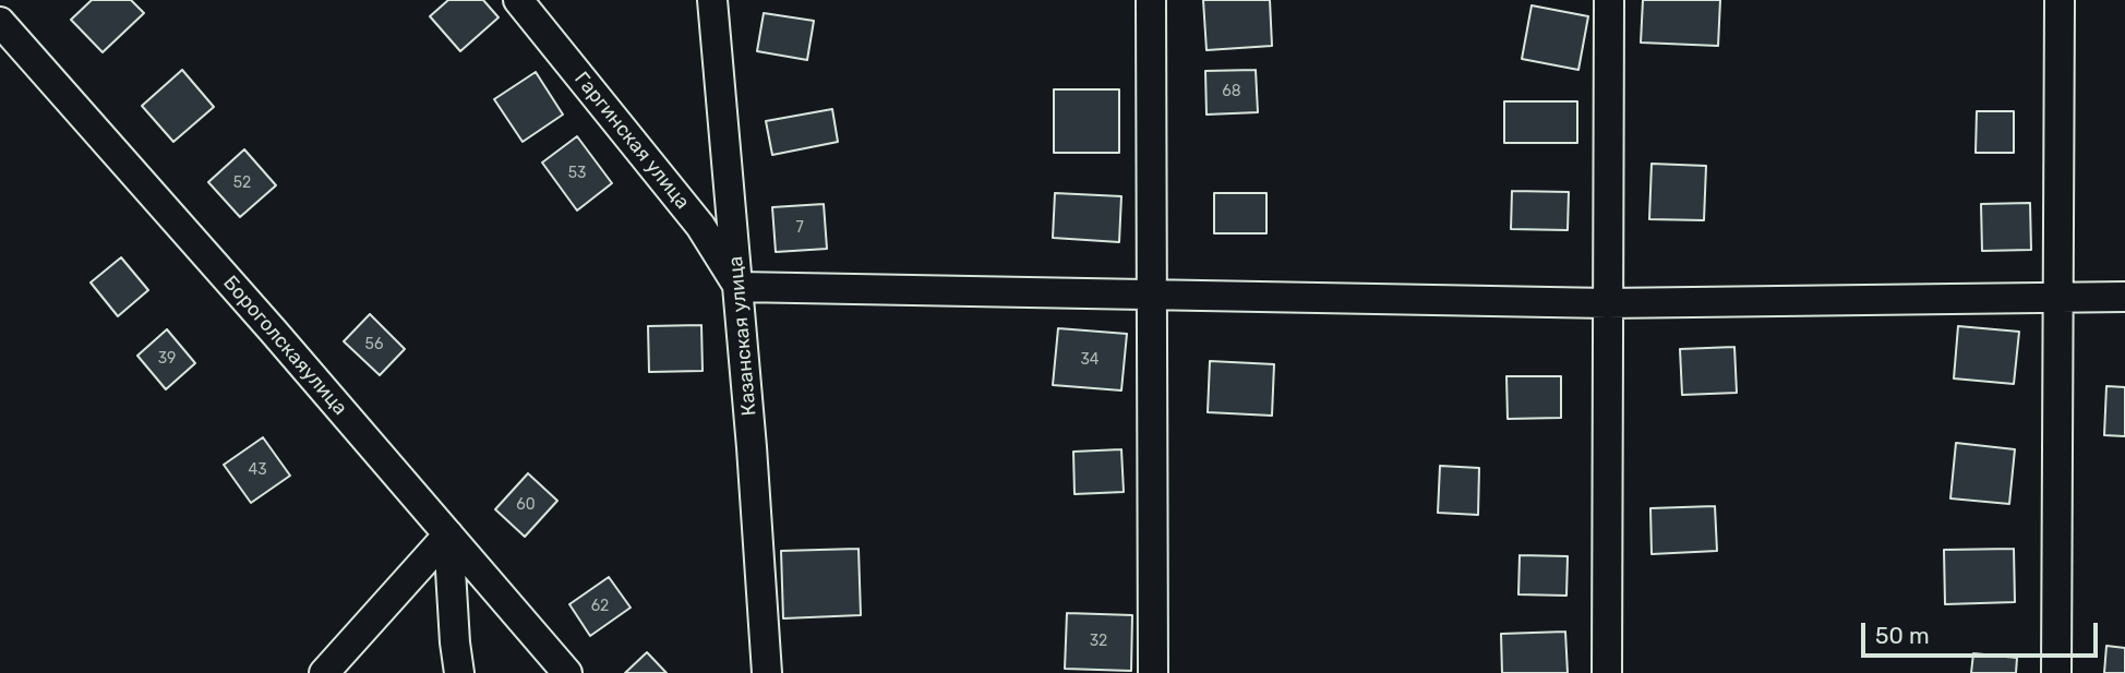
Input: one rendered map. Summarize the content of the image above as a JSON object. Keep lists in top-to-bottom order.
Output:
{
  "streets": {
    "street": ["Гаргинская улица", "Казанская улица", "Бороголскаяулица"]
  },
  "crossings": [
    ["Гаргинская улица", "Казанская улица"]
  ],
  "house_numbers": [
    "68",
    "53",
    "52",
    "7",
    "56",
    "39",
    "34",
    "43",
    "60",
    "62",
    "32"
  ],
  "scale_bar": "50 m"
}
